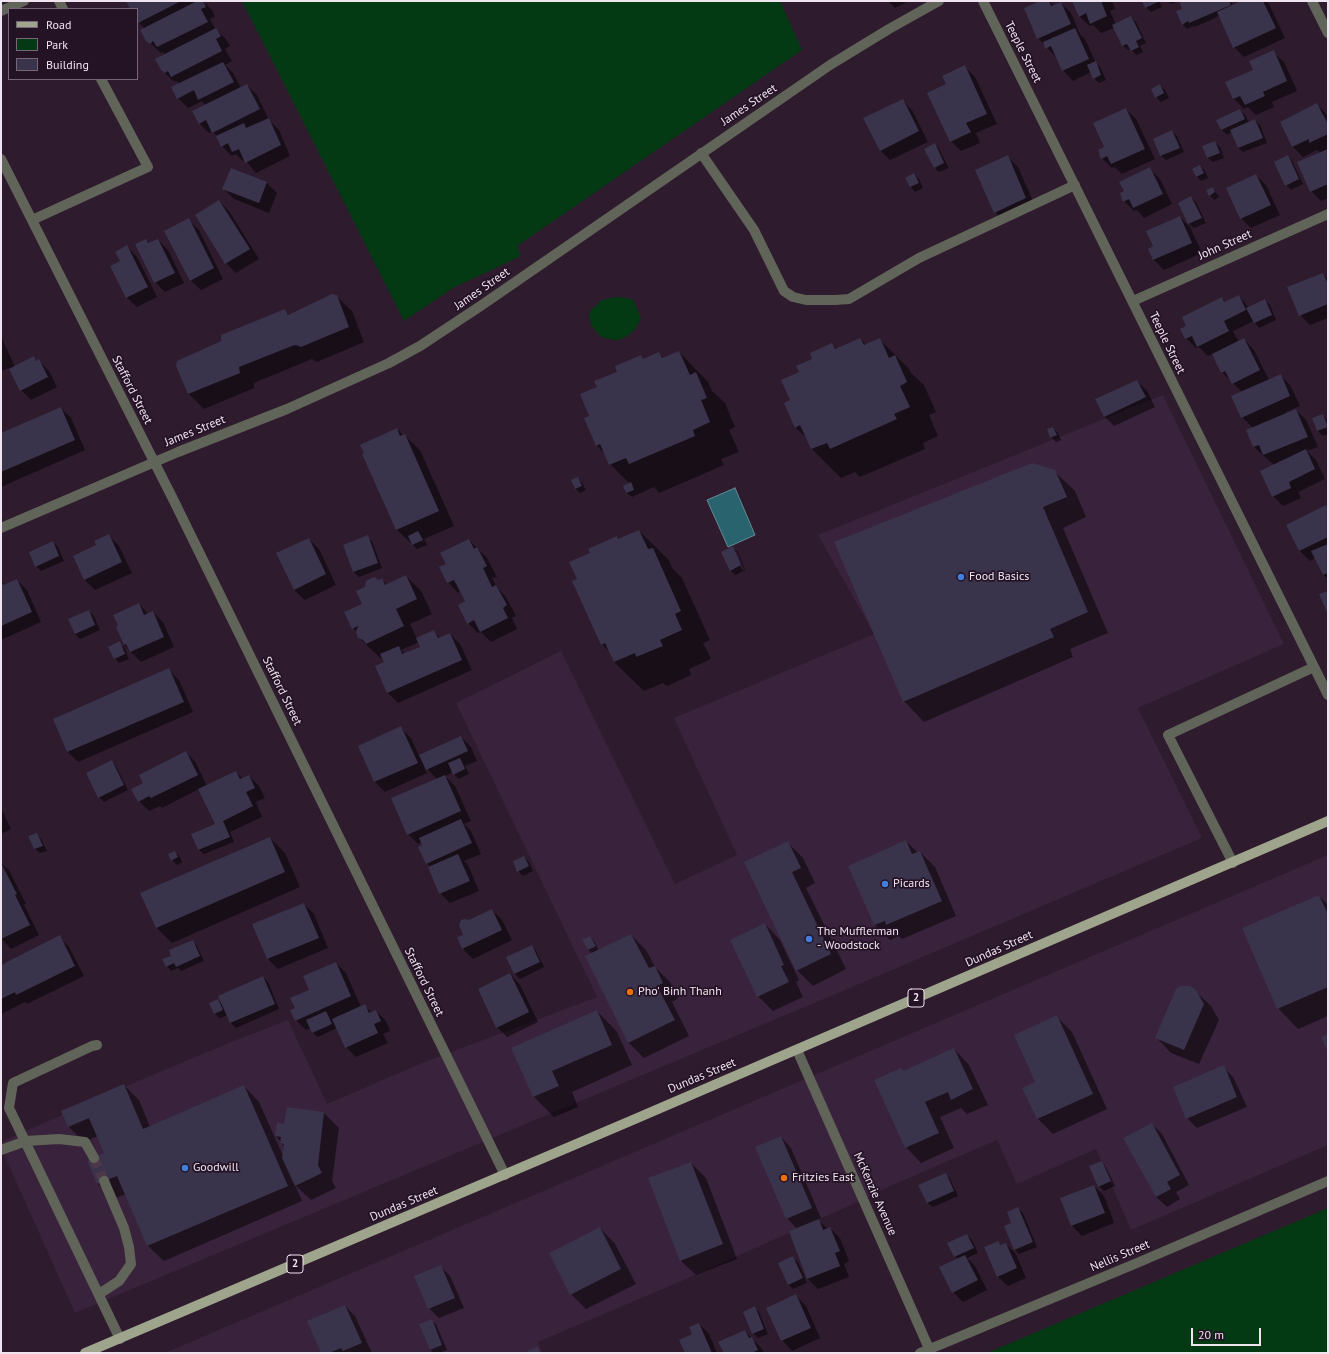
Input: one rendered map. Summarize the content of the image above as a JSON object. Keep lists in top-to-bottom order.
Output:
{
  "streets": {
    "main road": ["Dundas Street", "2"],
    "street": [
      "Teeple Street",
      "James Street",
      "John Street",
      "Stafford Street",
      "McKenzie Avenue",
      "Nellis Street"
    ]
  },
  "crossings": [
    ["Teeple Street", "John Street"],
    ["James Street", "Stafford Street"],
    ["Stafford Street", "Dundas Street"],
    ["Dundas Street", "McKenzie Avenue"],
    ["McKenzie Avenue", "Nellis Street"]
  ],
  "places": [
    "Food Basics",
    "Picards",
    "The Mufflerman - Woodstock",
    "Pho' Binh Thanh",
    "Goodwill",
    "Fritzies East"
  ],
  "legend": ["Road", "Park", "Building"],
  "scale_bar": "20 m"
}
